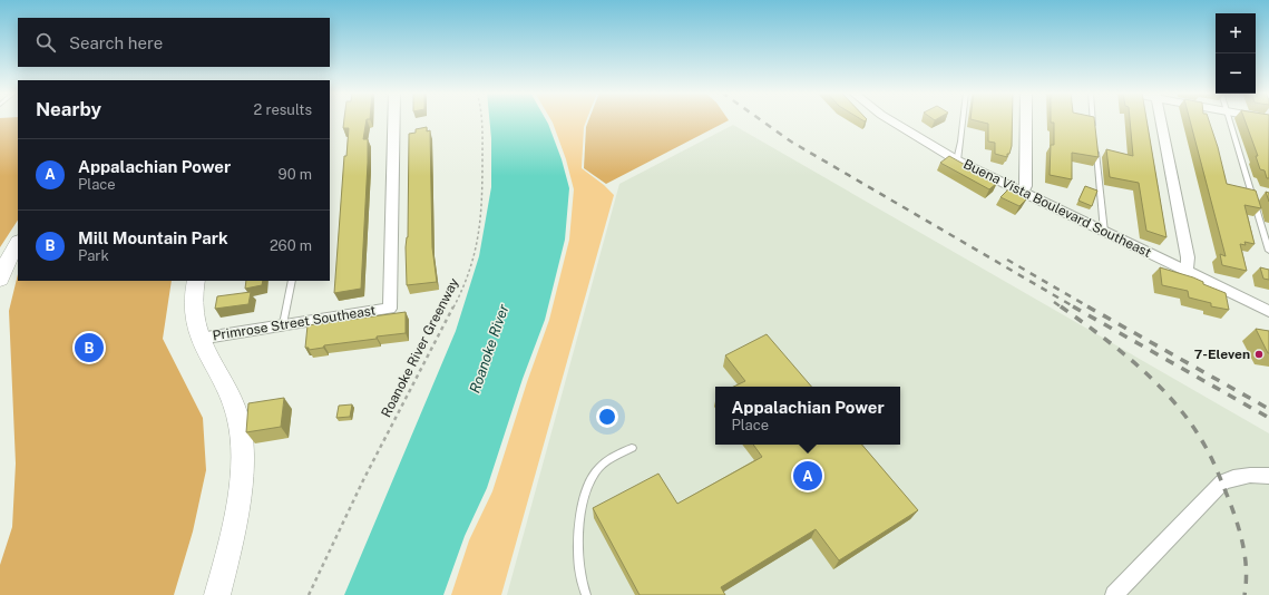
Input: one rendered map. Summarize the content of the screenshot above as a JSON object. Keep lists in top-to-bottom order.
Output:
{
  "streets": {
    "street": ["Buena Vista Boulevard Southeast", "Primrose Street Southeast"],
    "path": ["Roanoke River Greenway"]
  },
  "water": ["Roanoke River"],
  "places": ["7-Eleven"],
  "page": {
    "map_buttons": ["+", "−"],
    "search": "Search here",
    "heading": ["Nearby", "2 results"],
    "list": [
      {
        "mark": "A",
        "name": "Appalachian Power",
        "note": "Place",
        "value": "90 m"
      },
      {
        "mark": "B",
        "name": "Mill Mountain Park",
        "note": "Park",
        "value": "260 m"
      }
    ],
    "pins": ["B", "A"],
    "popup": ["Appalachian Power", "Place"]
  }
}
